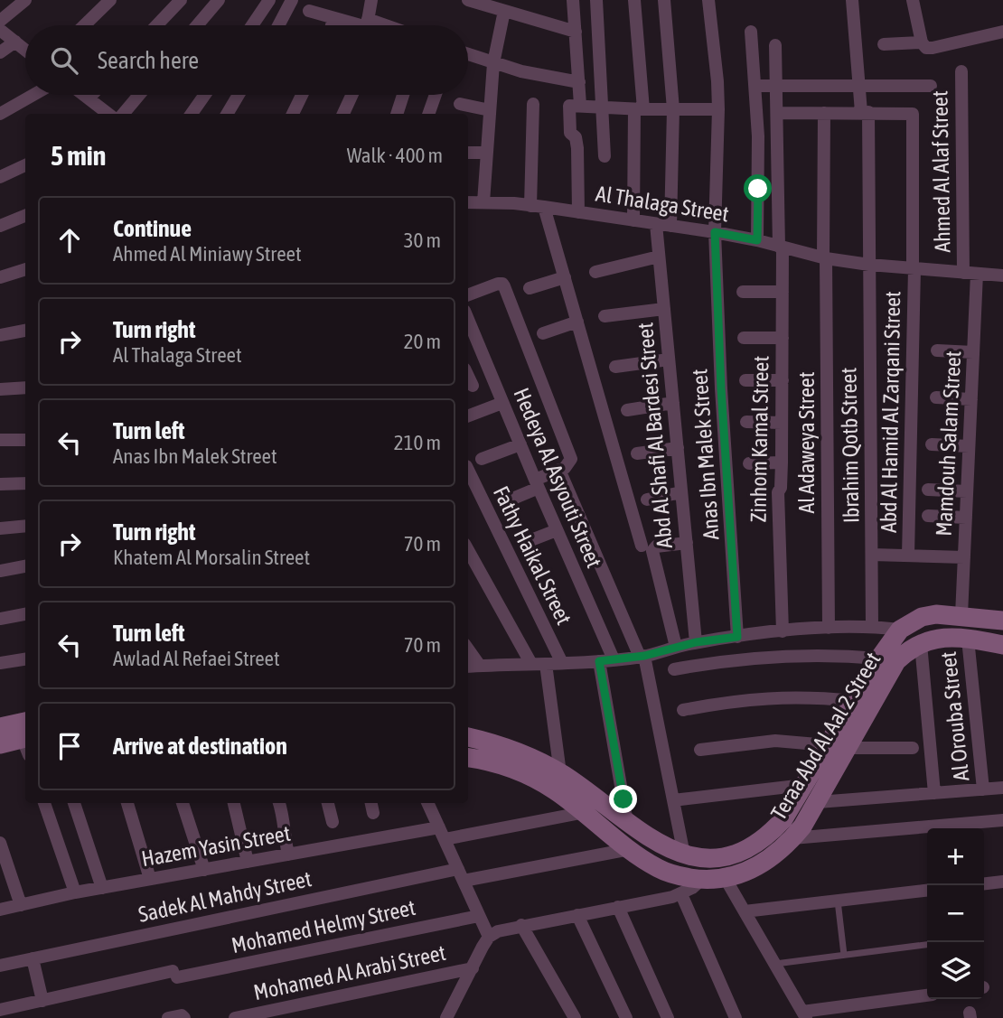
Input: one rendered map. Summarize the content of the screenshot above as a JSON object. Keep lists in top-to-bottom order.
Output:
{
  "streets": {
    "street": [
      "Ahmed Al Alaf Street",
      "Al Thalaga Street",
      "Abd Al Hamid Al Zarqani Street",
      "Abd Al Shafi Al Bardesi Street",
      "Zinhom Kamal Street",
      "Al Adaweya Street",
      "Mamdouh Salam Street",
      "Ibrahim Qotb Street",
      "Anas Ibn Malek Street",
      "Hedeya Al Asyouti Street",
      "Fathy Haikal Street",
      "Al Orouba Street",
      "Teraa Abd Al Aal 2 Street",
      "Hazem Yasin Street",
      "Sadek Al Mahdy Street",
      "Mohamed Helmy Street",
      "Mohamed Al Arabi Street"
    ]
  },
  "crossings": [
    ["Ahmed Al Alaf Street", "Al Thalaga Street"],
    ["Al Thalaga Street", "Abd Al Hamid Al Zarqani Street"],
    ["Al Thalaga Street", "Abd Al Shafi Al Bardesi Street"],
    ["Al Thalaga Street", "Zinhom Kamal Street"],
    ["Al Thalaga Street", "Al Adaweya Street"],
    ["Al Thalaga Street", "Mamdouh Salam Street"],
    ["Al Thalaga Street", "Ibrahim Qotb Street"],
    ["Al Thalaga Street", "Anas Ibn Malek Street"],
    ["Abd Al Hamid Al Zarqani Street", "Ibrahim Qotb Street"],
    ["Al Orouba Street", "Teraa Abd Al Aal 2 Street"],
    ["Teraa Abd Al Aal 2 Street", "Hazem Yasin Street"],
    ["Teraa Abd Al Aal 2 Street", "Sadek Al Mahdy Street"]
  ],
  "page": {
    "search": "Search here",
    "heading": ["5 min", "Walk · 400 m"],
    "list": [
      ["Continue", "Ahmed Al Miniawy Street", "30 m"],
      ["Turn right", "Al Thalaga Street", "20 m"],
      ["Turn left", "Anas Ibn Malek Street", "210 m"],
      ["Turn right", "Khatem Al Morsalin Street", "70 m"],
      ["Turn left", "Awlad Al Refaei Street", "70 m"],
      "Arrive at destination"
    ],
    "map_buttons": ["+", "−"]
  }
}
